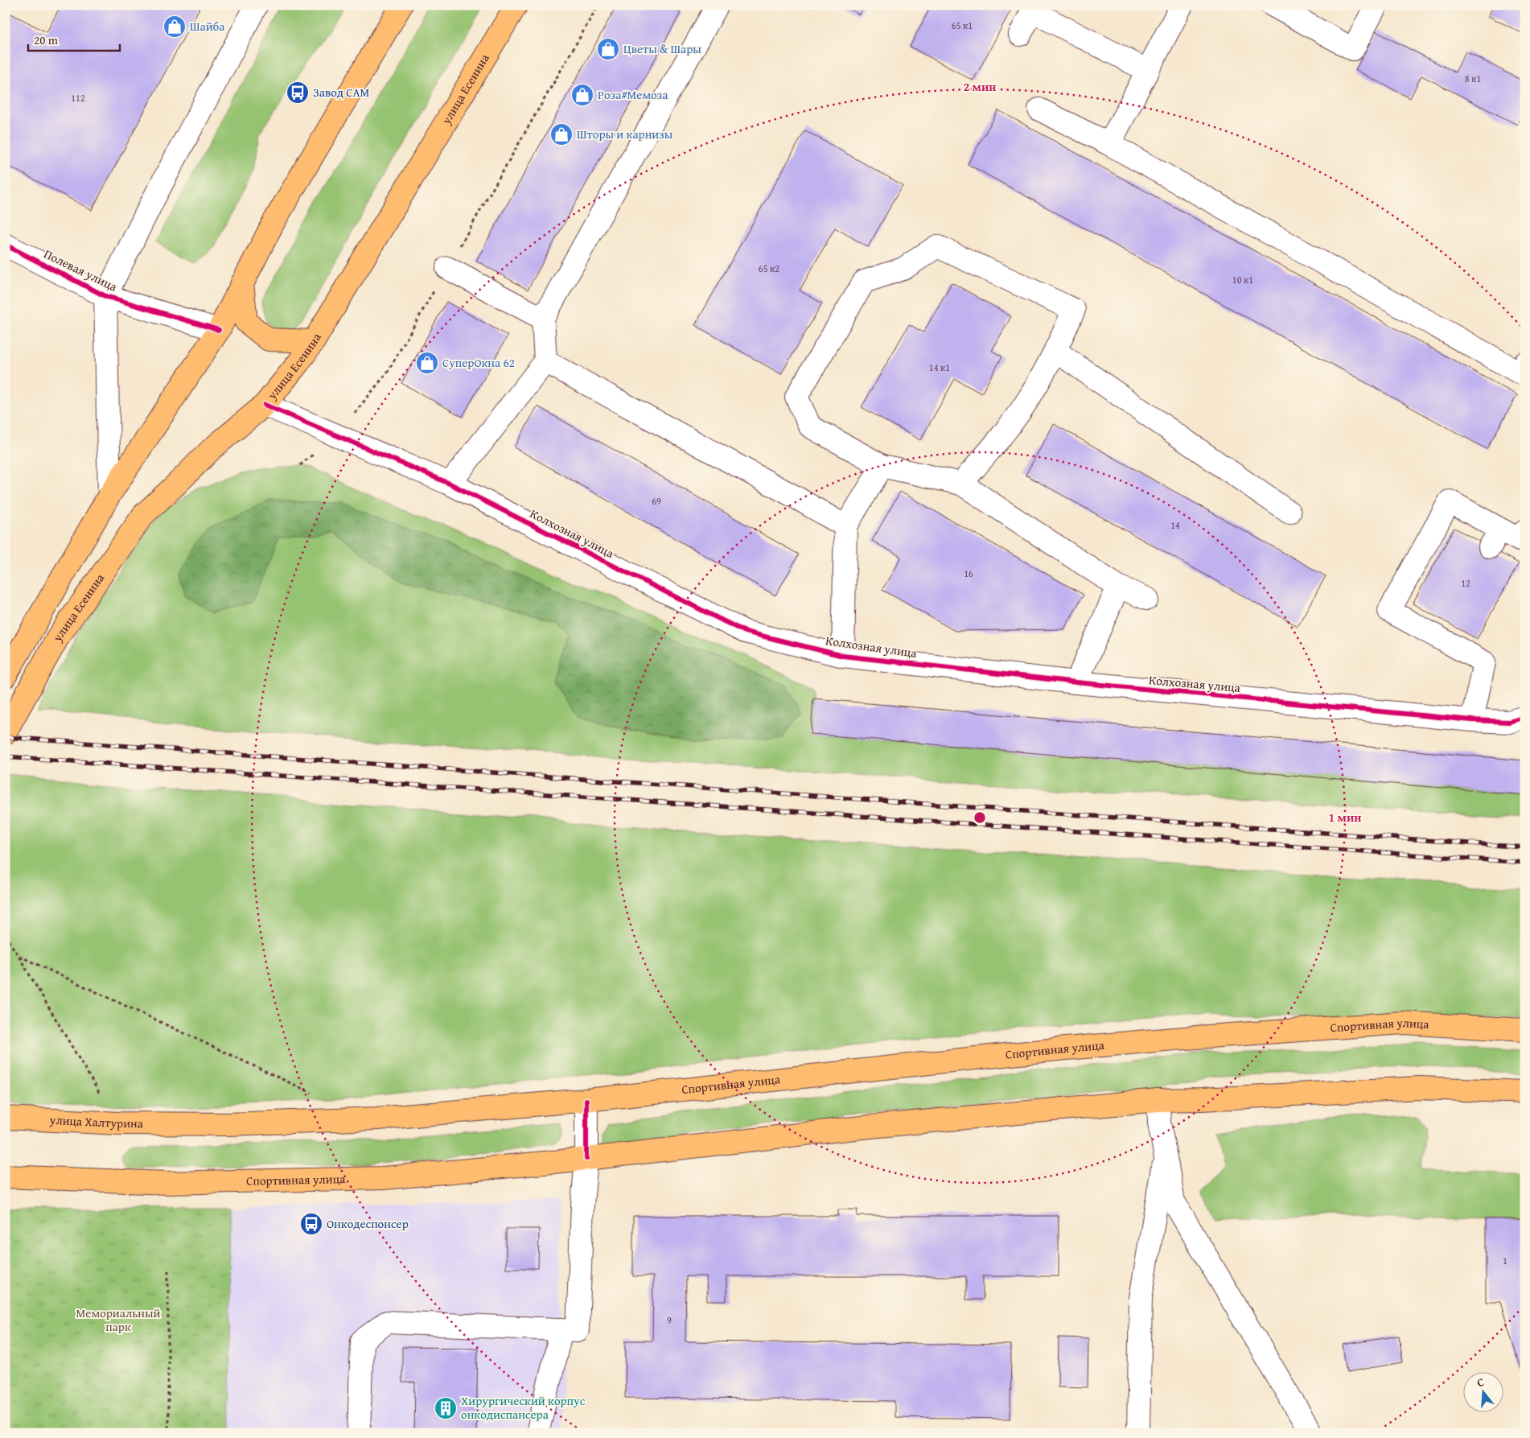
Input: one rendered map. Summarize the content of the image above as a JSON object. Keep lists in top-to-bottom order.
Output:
{
  "streets": {
    "main road": ["улица Есенина", "Спортивная улица", "улица Халтурина"],
    "street": ["Полевая улица", "Колхозная улица"]
  },
  "crossings": [
    ["улица Есенина", "Колхозная улица"],
    ["Спортивная улица", "улица Халтурина"]
  ],
  "parks": ["Мемориальный парк"],
  "places": {
    "shop": [
      "Шайба",
      "Цветы & Шары",
      "Роза#Мемоза",
      "Шторы и карнизы",
      "СуперОкна 62"
    ],
    "bus stop": ["Завод САМ", "Онкодеспонсер"],
    "building": ["Хирургический корпус онкодиспансера"]
  },
  "house_numbers": [
    "65 к1",
    "8 к1",
    "112",
    "65 к2",
    "10 к1",
    "14 к1",
    "69",
    "14",
    "16",
    "12",
    "1",
    "9"
  ],
  "scale_bar": "20 m",
  "north": "top",
  "rings": ["2 мин", "1 мин"]
}
